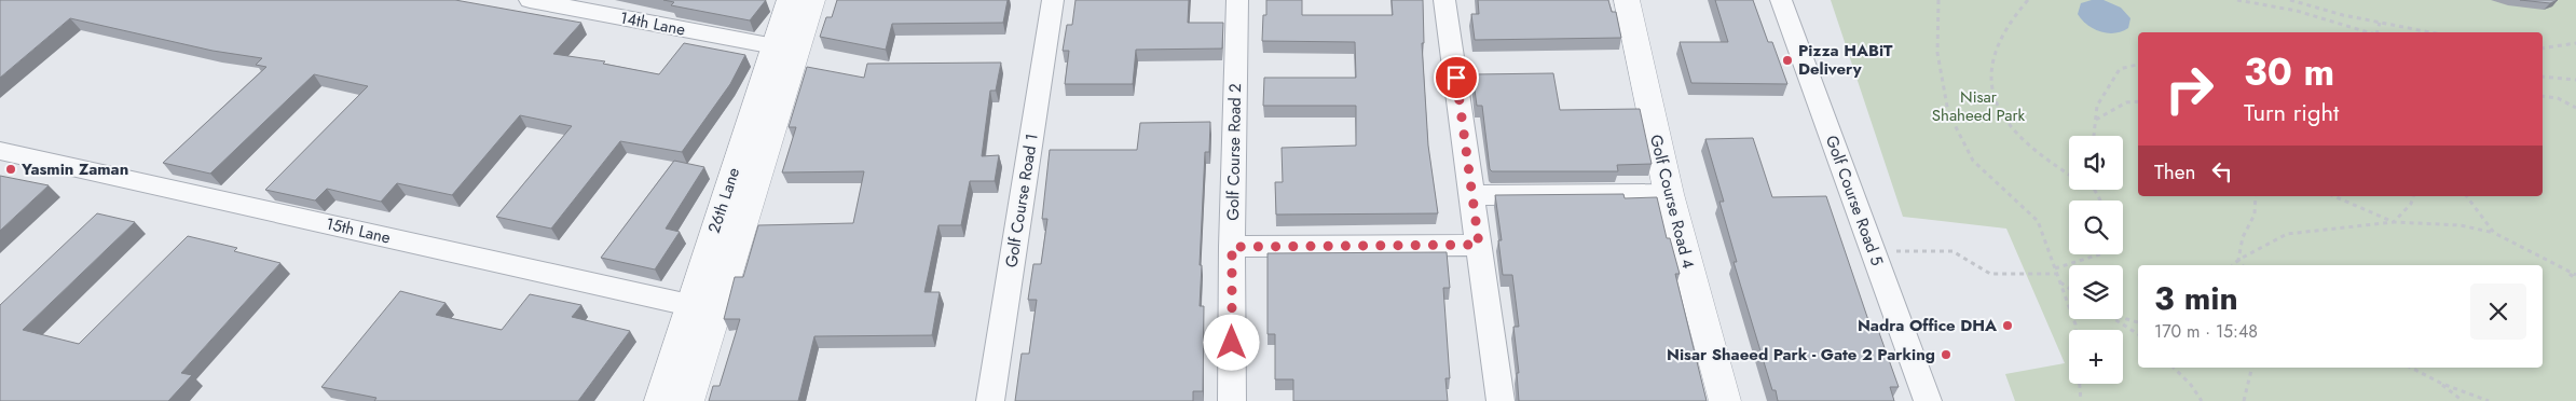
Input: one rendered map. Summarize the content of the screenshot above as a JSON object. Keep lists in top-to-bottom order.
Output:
{
  "streets": {
    "street": [
      "14th Lane",
      "Golf Course Road 2",
      "26th Lane",
      "Golf Course Road 1",
      "Golf Course Road 5",
      "Golf Course Road 4",
      "15th Lane"
    ]
  },
  "crossings": [
    ["14th Lane", "26th Lane"],
    ["26th Lane", "15th Lane"]
  ],
  "parks": ["Nisar Shaheed Park"],
  "places": [
    "Pizza HABiT Delivery",
    "Yasmin Zaman",
    "Nadra Office DHA",
    "Nisar Shaeed Park - Gate 2 Parking"
  ],
  "page": {
    "turn": ["30 m", "Turn right"],
    "map_buttons": "+",
    "then": "Then",
    "heading": ["3 min", "170 m · 15:48"]
  }
}
